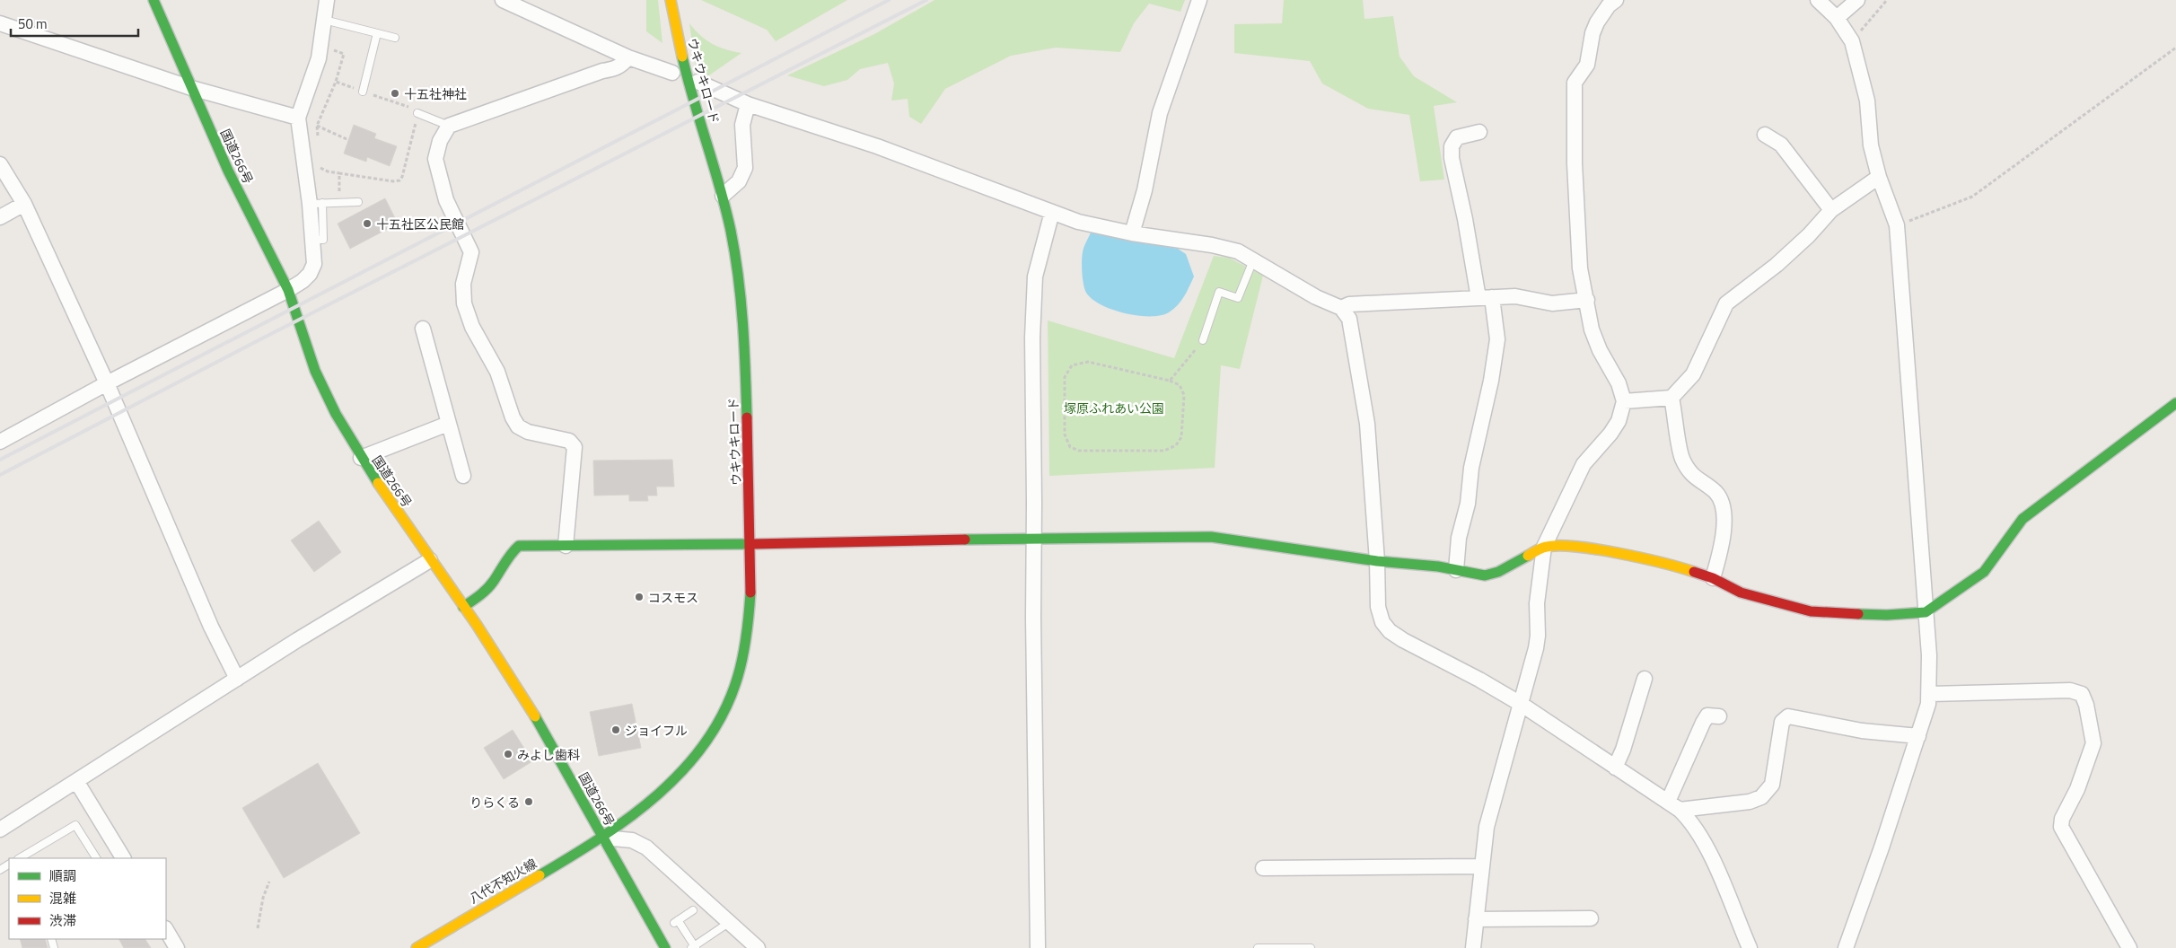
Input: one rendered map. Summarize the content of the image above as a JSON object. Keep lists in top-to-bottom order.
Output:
{
  "streets": {
    "main road": ["ウキウキロード", "国道266号", "八代不知火線"]
  },
  "crossings": [
    ["ウキウキロード", "国道266号"],
    ["ウキウキロード", "八代不知火線"],
    ["国道266号", "八代不知火線"]
  ],
  "parks": ["塚原ふれあい公園"],
  "places": [
    "十五社神社",
    "十五社区公民館",
    "コスモス",
    "ジョイフル",
    "みよし歯科",
    "りらくる"
  ],
  "legend": ["順調", "混雑", "渋滞"],
  "scale_bar": "50 m"
}
